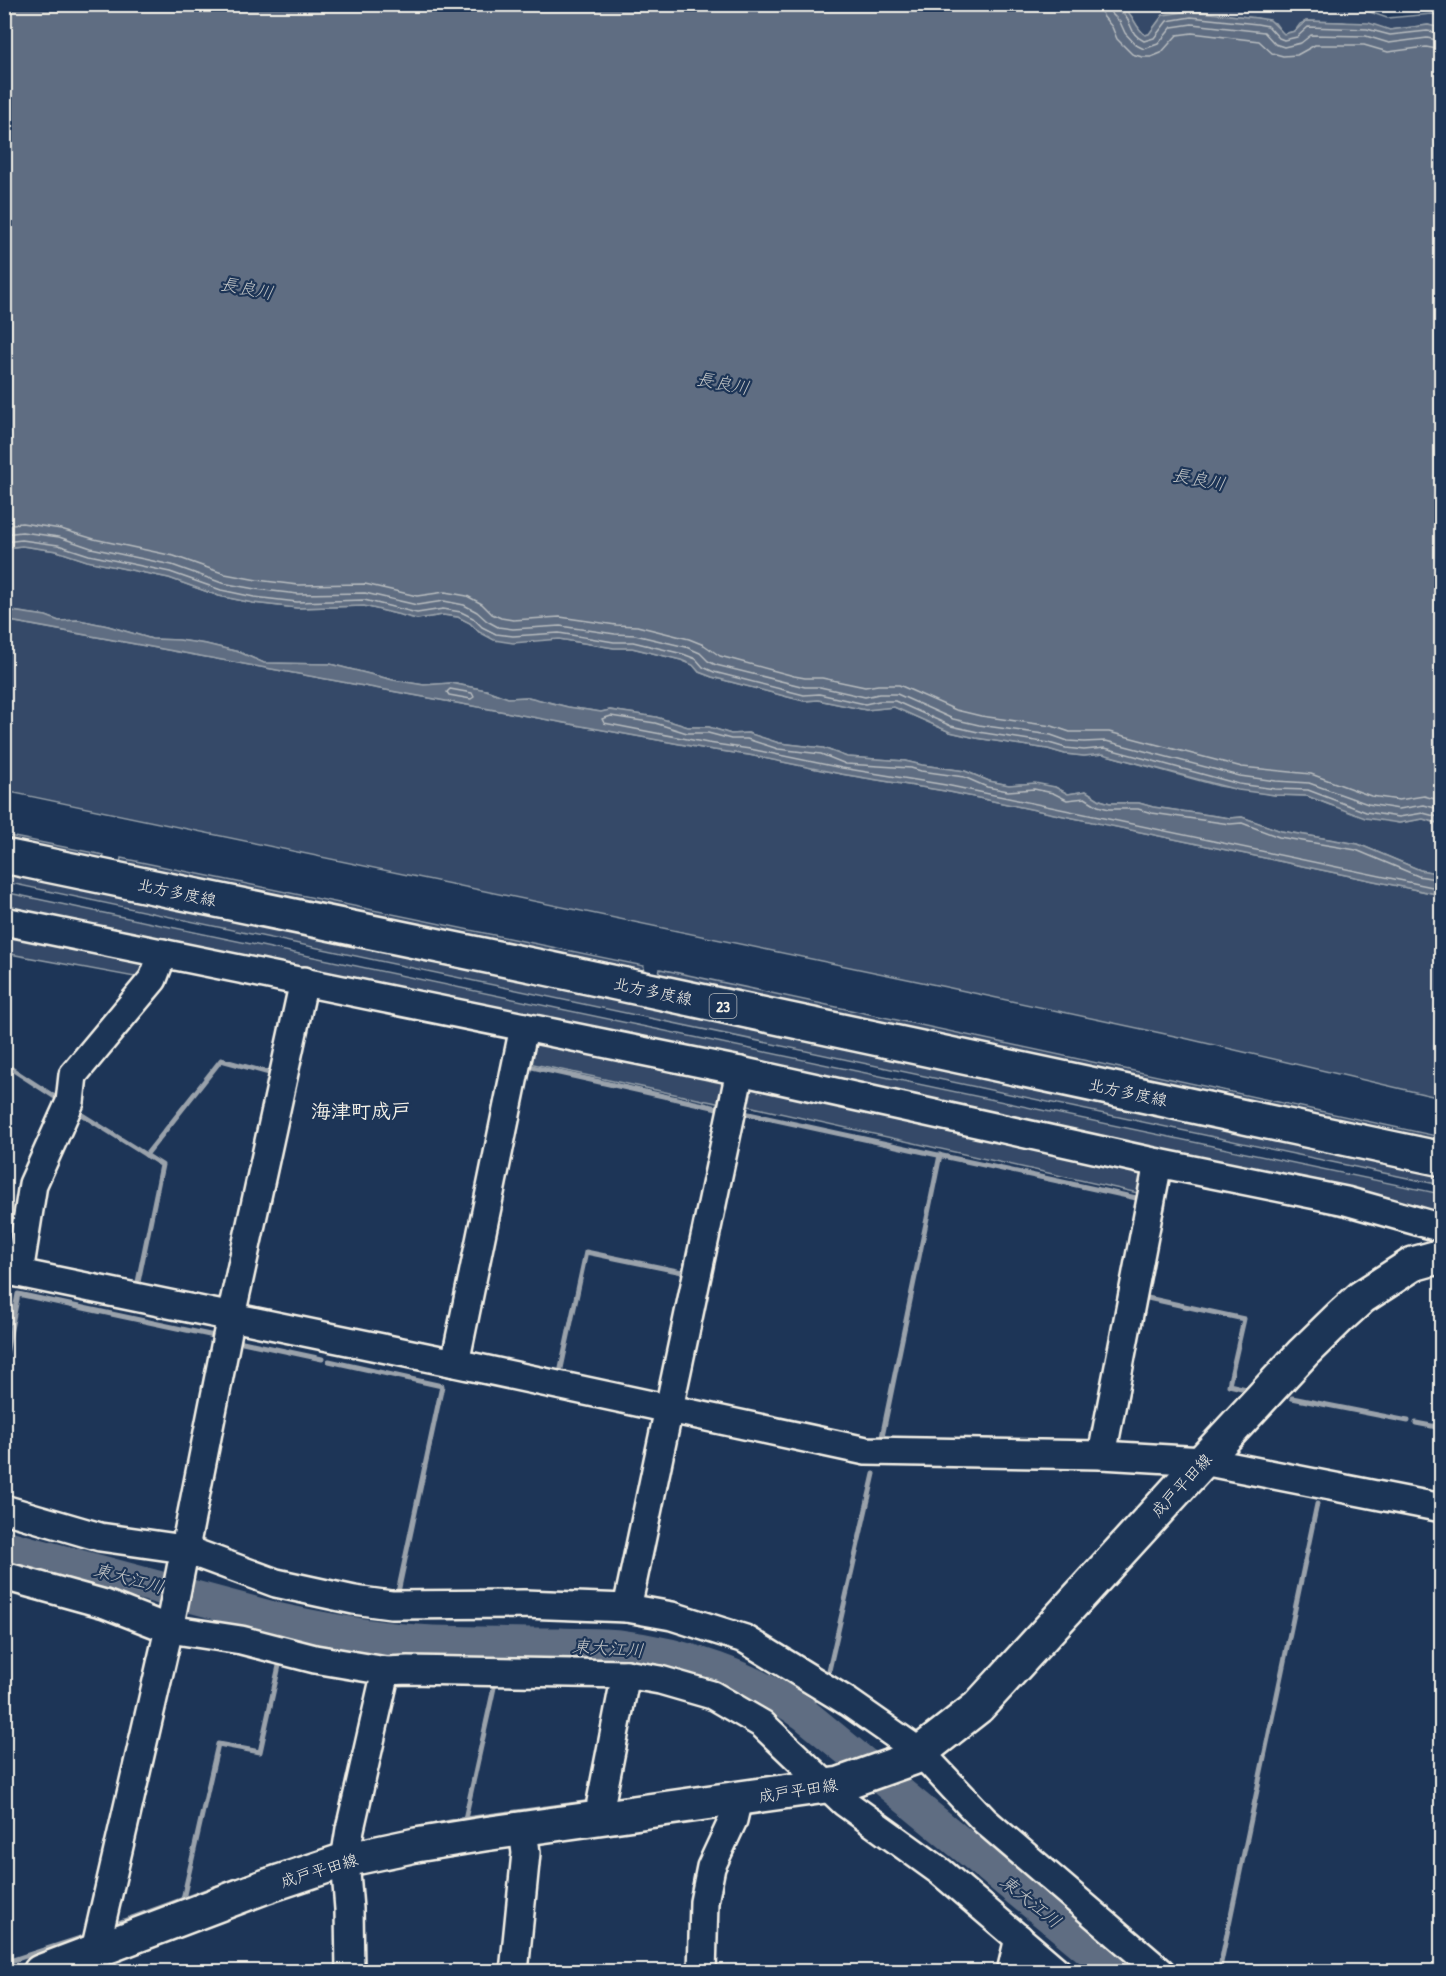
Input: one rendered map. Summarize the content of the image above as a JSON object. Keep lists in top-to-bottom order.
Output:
{
  "streets": {
    "main road": ["北方多度線", "23", "成戸平田線"]
  },
  "districts": ["海津町成戸"],
  "water": ["長良川", "東大江川"]
}
